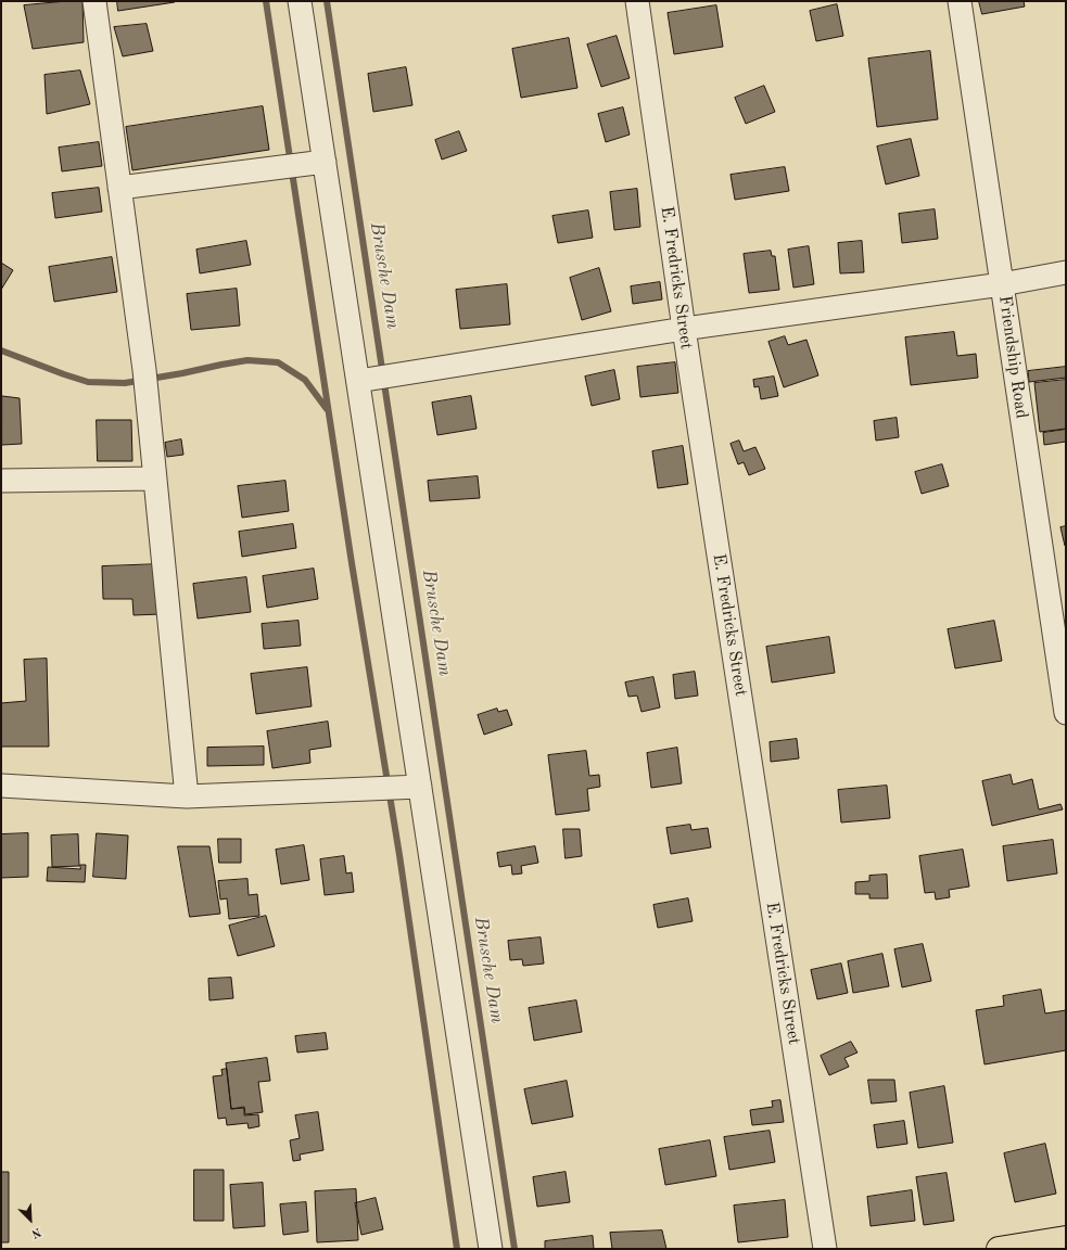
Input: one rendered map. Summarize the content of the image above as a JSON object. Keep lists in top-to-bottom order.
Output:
{
  "streets": {
    "street": ["E. Fredricks Street", "Friendship Road"]
  },
  "water": ["Brusche Dam"],
  "north": "bottom right"
}
